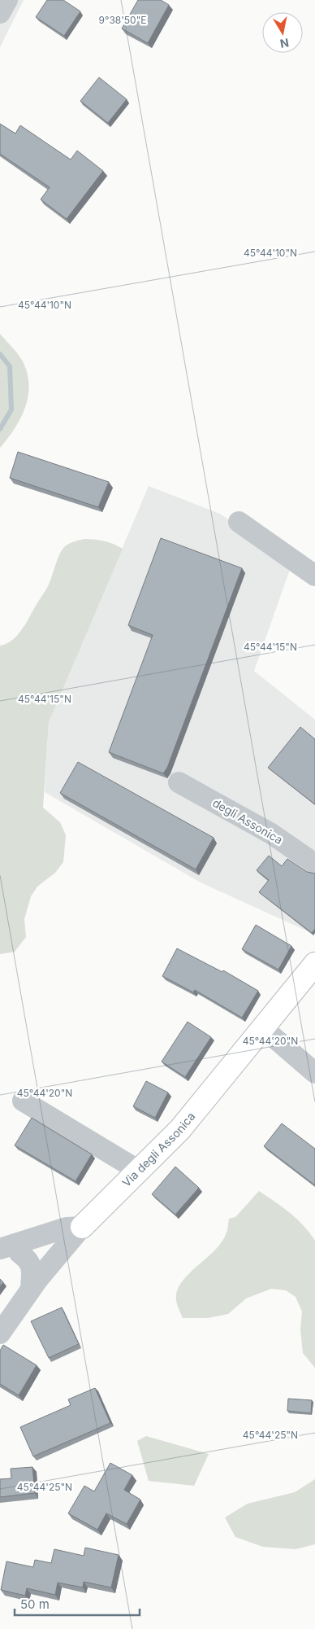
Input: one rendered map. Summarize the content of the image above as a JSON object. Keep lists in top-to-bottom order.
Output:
{
  "streets": {
    "main road": ["Via degli Assonica"],
    "street": ["degli Assonica"]
  },
  "scale_bar": "50 m",
  "north": "bottom",
  "coordinates": [
    "9°38'50\"E",
    "45°44'10\"N",
    "45°44'15\"N",
    "45°44'20\"N",
    "45°44'25\"N"
  ]
}
